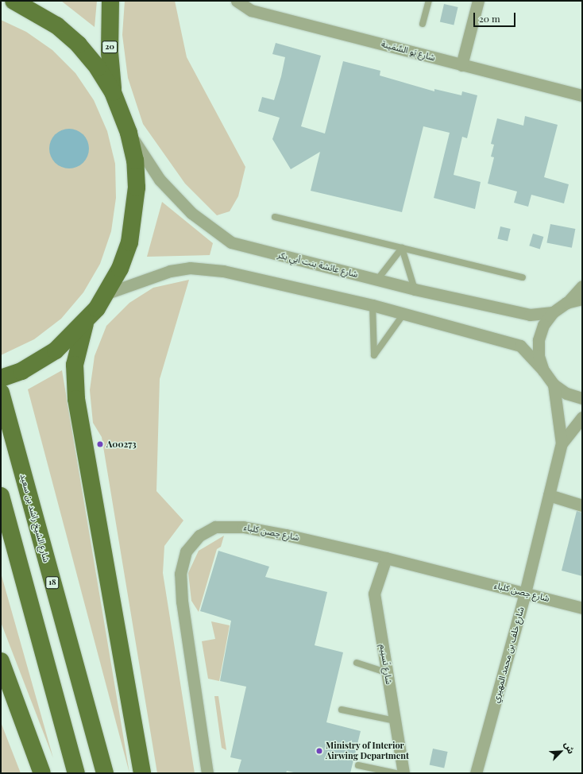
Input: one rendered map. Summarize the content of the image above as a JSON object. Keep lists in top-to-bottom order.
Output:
{
  "streets": {
    "main road": ["20", "شارع الشيخ راشد بن سعيد", "18"],
    "street": [
      "شارع يَو السِّمَينة",
      "شارع عائشة بنت أبي بكر",
      "شارع حِصن كلباء",
      "شارع خلف بن محمد المهيري",
      "شارع تَسنِيم"
    ]
  },
  "crossings": [
    ["شارع حِصن كلباء", "شارع خلف بن محمد المهيري"],
    ["شارع حِصن كلباء", "شارع تَسنِيم"]
  ],
  "places": ["A00273", "Ministry of Interior Airwing Department"],
  "scale_bar": "20 m",
  "north": "top right"
}
